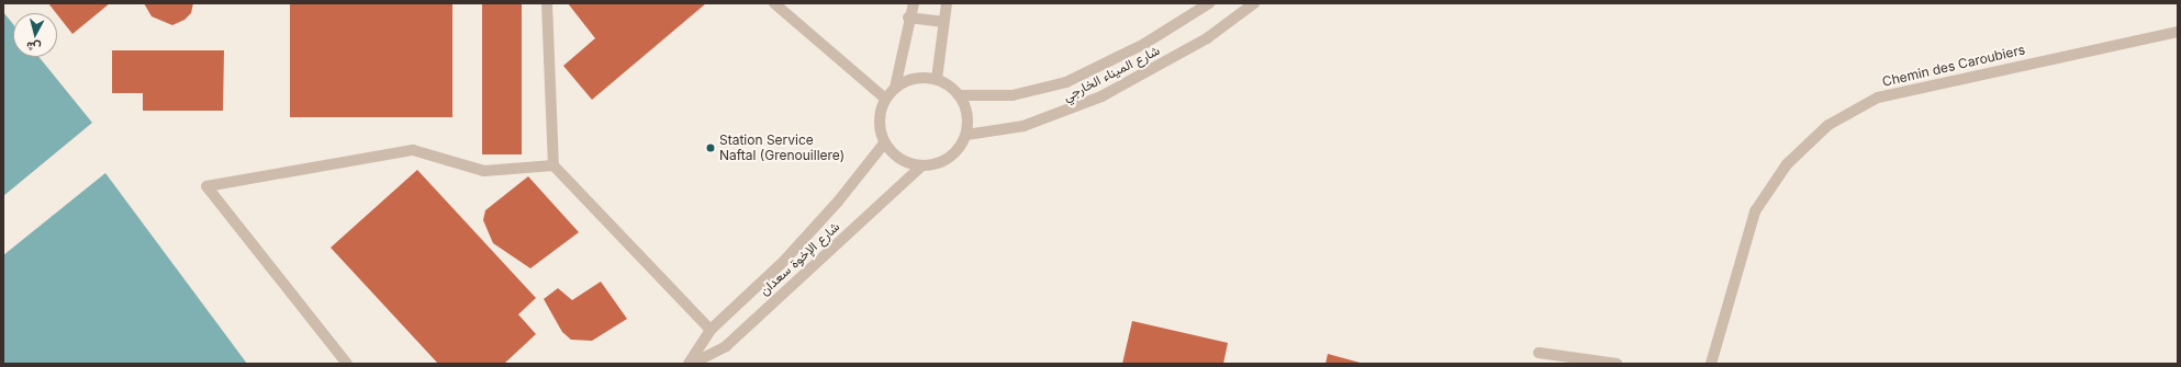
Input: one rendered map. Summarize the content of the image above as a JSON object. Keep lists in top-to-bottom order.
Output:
{
  "streets": {
    "street": ["Chemin des Caroubiers", "شارع الميناء الخارجي", "شارع الإخوة سعدان"]
  },
  "crossings": [
    ["شارع الميناء الخارجي", "شارع الإخوة سعدان"]
  ],
  "places": ["Station Service Naftal (Grenouillere)"],
  "north": "bottom"
}
